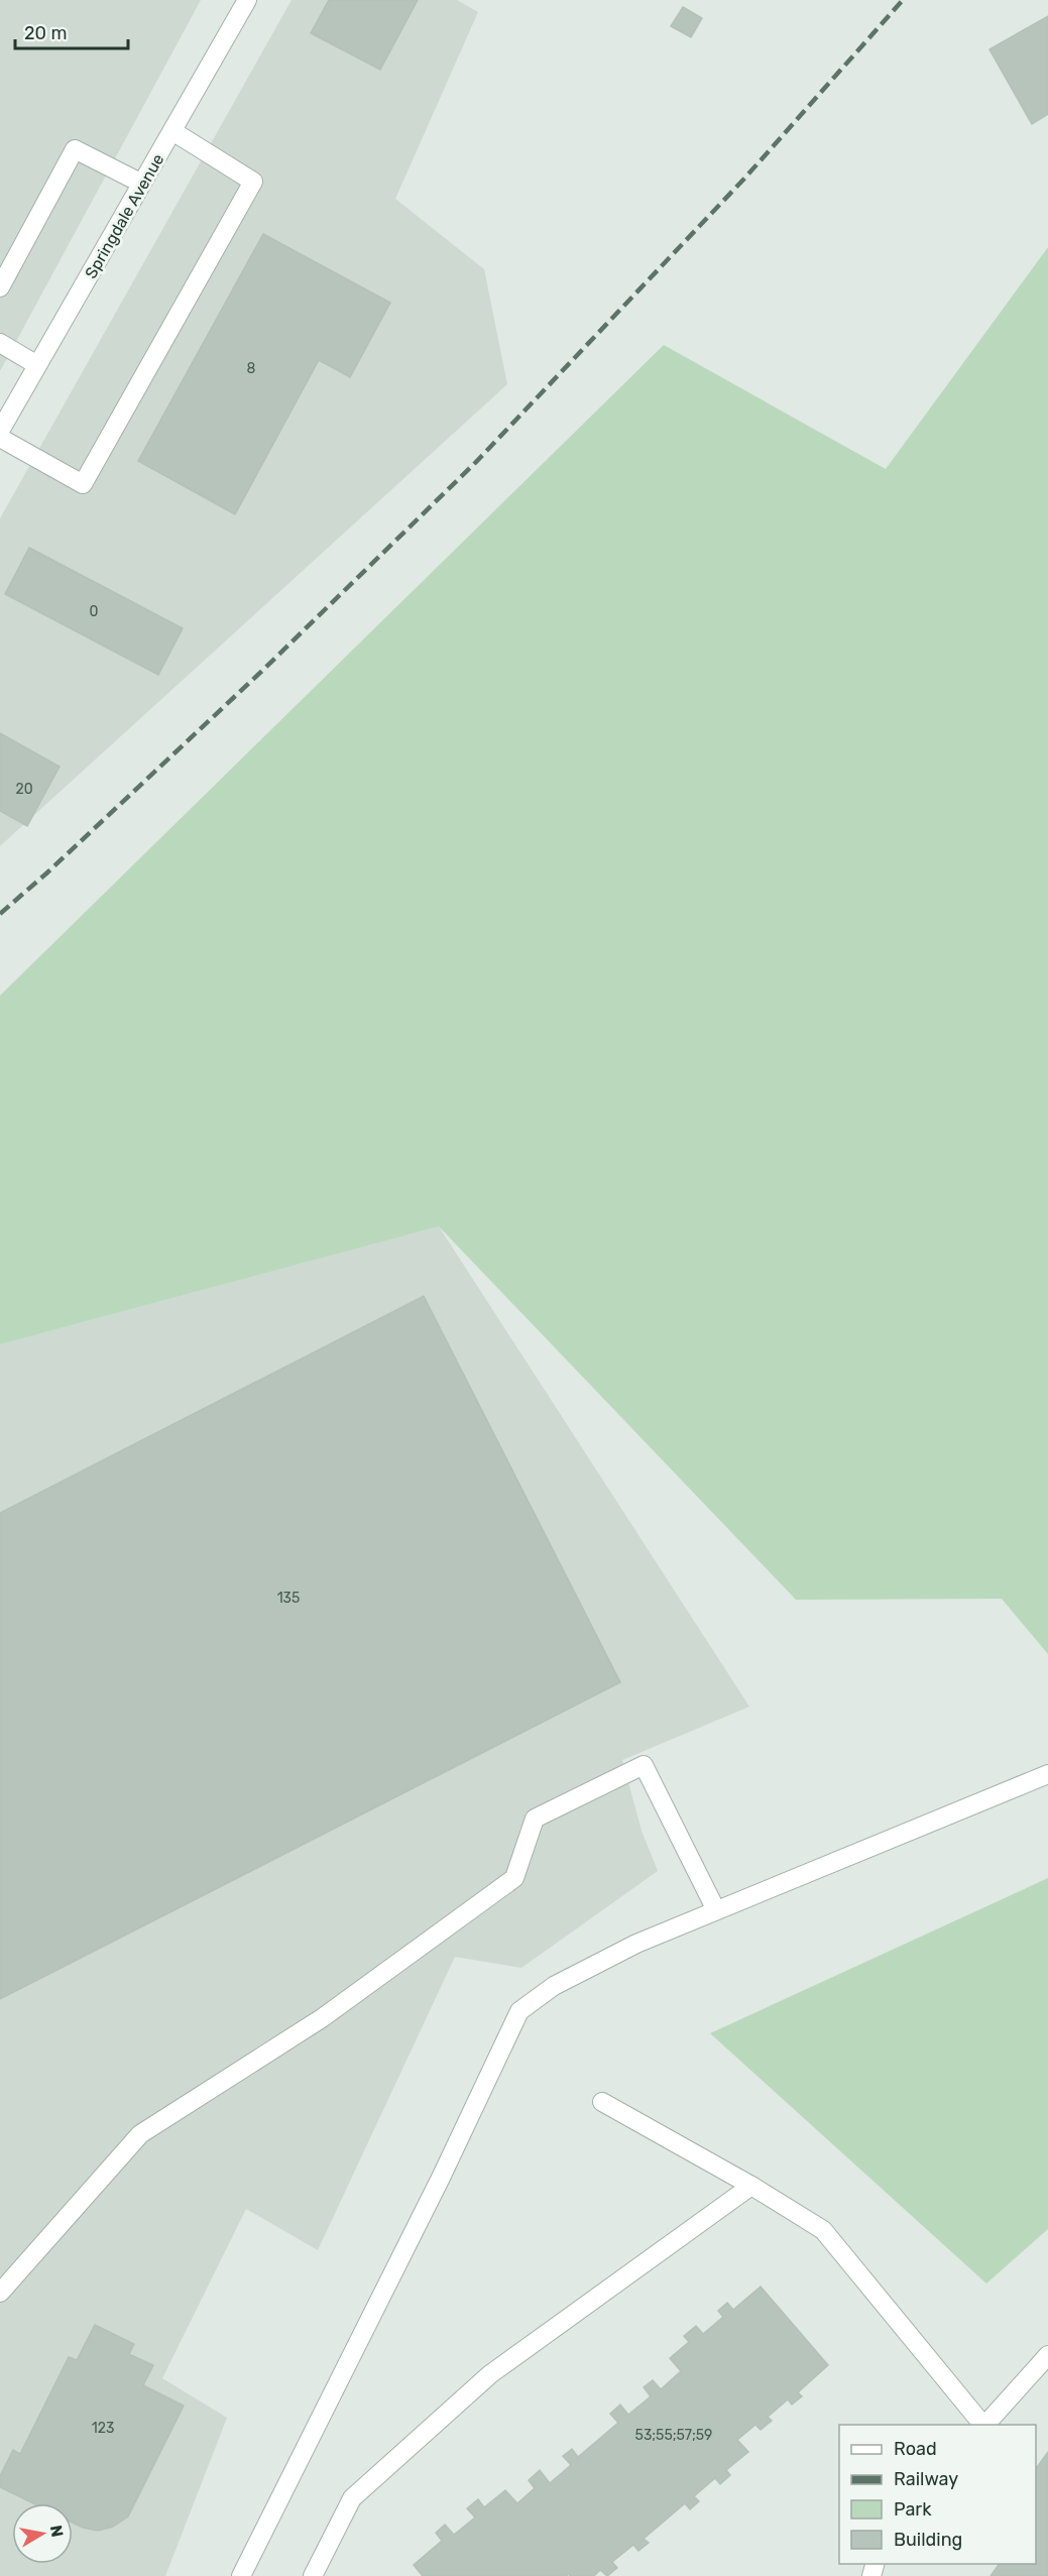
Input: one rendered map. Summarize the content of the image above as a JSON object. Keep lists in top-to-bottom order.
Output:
{
  "streets": {
    "street": ["Springdale Avenue"]
  },
  "house_numbers": [
    "8",
    "0",
    "20",
    "135",
    "123",
    "53;55;57;59"
  ],
  "legend": [
    "Road",
    "Railway",
    "Park",
    "Building"
  ],
  "scale_bar": "20 m",
  "north": "right"
}
